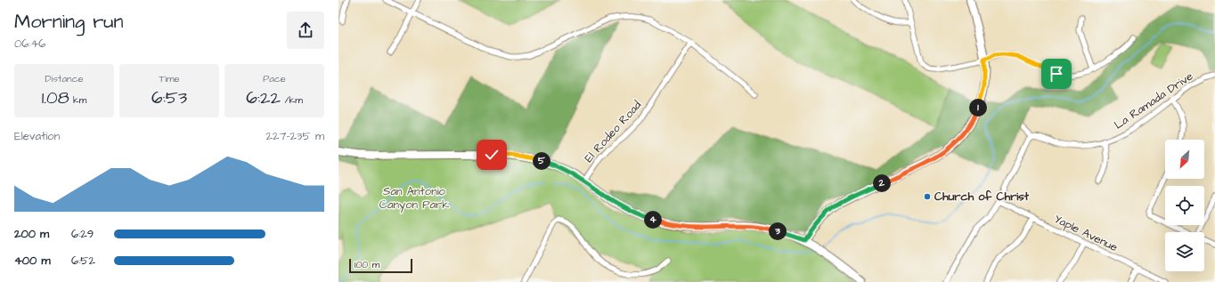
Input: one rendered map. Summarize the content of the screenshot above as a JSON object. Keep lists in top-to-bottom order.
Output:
{
  "streets": {
    "street": ["La Ramada Drive", "El Rodeo Road", "Yaple Avenue"]
  },
  "parks": ["San Antonio Canyon Park"],
  "places": ["Church of Christ"],
  "scale_bar": "100 m",
  "north": "bottom left",
  "page": {
    "heading": ["Morning run", "06:46"],
    "stats": [
      ["Distance", "1.08 km"],
      ["Time", "6:53"],
      ["Pace", "6:22 /km"]
    ],
    "pins": [
      "1",
      "5",
      "2",
      "4",
      "3"
    ],
    "chart": ["Elevation", "227–235 m"],
    "list": [
      {
        "name": "200 m",
        "note": "6:29"
      },
      {
        "name": "400 m",
        "note": "6:52"
      }
    ],
    "scale": "100 m"
  }
}
